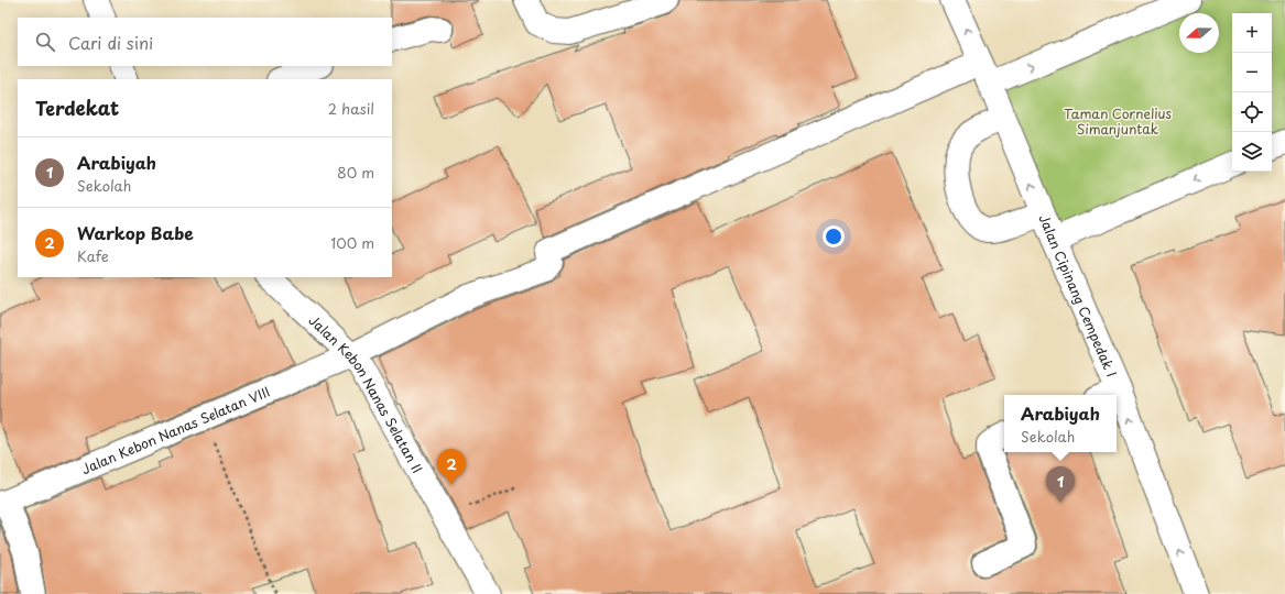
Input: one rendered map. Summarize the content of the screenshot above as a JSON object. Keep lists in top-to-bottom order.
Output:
{
  "streets": {
    "street": ["Jalan Cipinang Cempedak I", "Jalan Kebon Nanas Selatan II", "Jalan Kebon Nanas Selatan VIII"]
  },
  "crossings": [
    ["Jalan Cipinang Cempedak I", "Jalan Kebon Nanas Selatan VIII"],
    ["Jalan Kebon Nanas Selatan II", "Jalan Kebon Nanas Selatan VIII"]
  ],
  "one_way": ["Jalan Cipinang Cempedak I"],
  "parks": ["Taman Cornelius Simanjuntak"],
  "north": "left",
  "page": {
    "map_buttons": ["+", "−"],
    "search": "Cari di sini",
    "heading": ["Terdekat", "2 hasil"],
    "list": [
      {
        "mark": "1",
        "name": "Arabiyah",
        "note": "Sekolah",
        "value": "80 m"
      },
      {
        "mark": "2",
        "name": "Warkop Babe",
        "note": "Kafe",
        "value": "100 m"
      }
    ],
    "popup": ["Arabiyah", "Sekolah"],
    "pins": ["2", "1"]
  }
}
